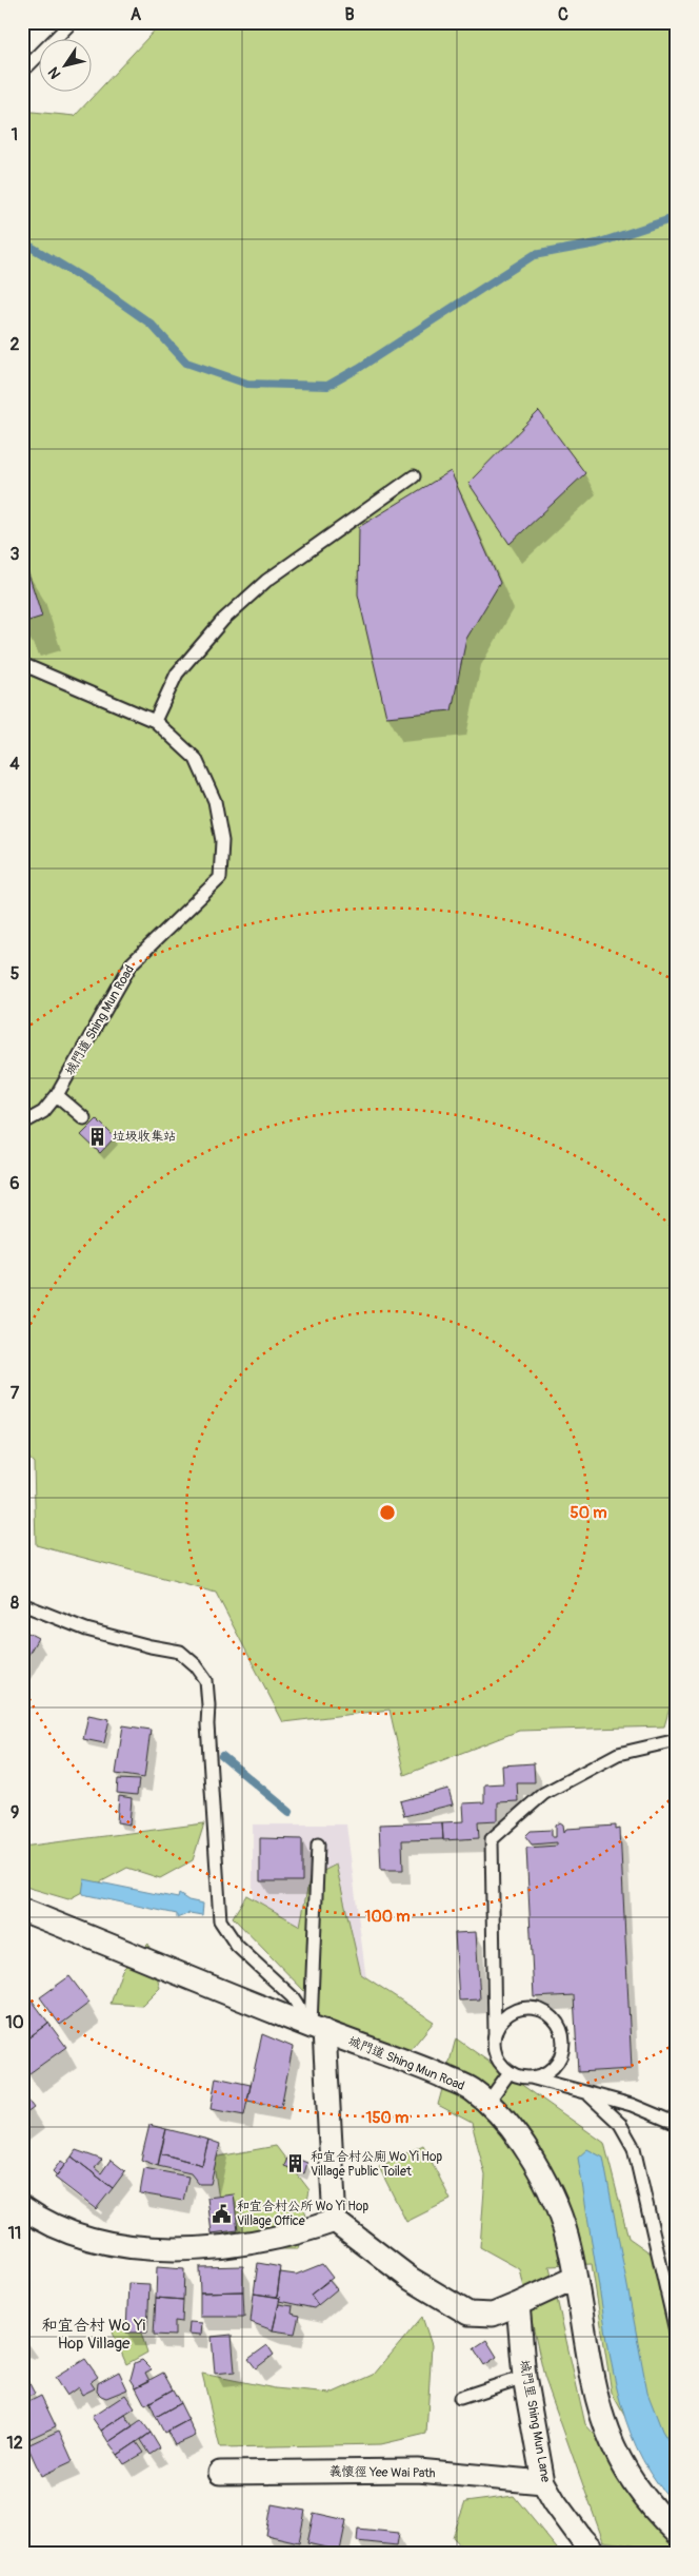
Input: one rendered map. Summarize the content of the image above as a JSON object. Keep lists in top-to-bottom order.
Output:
{
  "streets": {
    "street": ["城門道 Shing Mun Road", "城門里 Shing Mun Lane", "義懷徑 Yee Wai Path"]
  },
  "crossings": [
    ["城門里 Shing Mun Lane", "義懷徑 Yee Wai Path"]
  ],
  "districts": ["和宜合村 Wo Yi Hop Village"],
  "places": {
    "building": ["垃圾收集站", "和宜合村公廁 Wo Yi Hop Village Public Toilet"],
    "public building": ["和宜合村公所 Wo Yi Hop Village Office"]
  },
  "north": "bottom left",
  "grid": {
    "columns": ["A", "B", "C"],
    "rows": [
      "1",
      "2",
      "3",
      "4",
      "5",
      "6",
      "7",
      "8",
      "9",
      "10",
      "11",
      "12"
    ]
  },
  "rings": ["50 m", "100 m", "150 m"]
}
